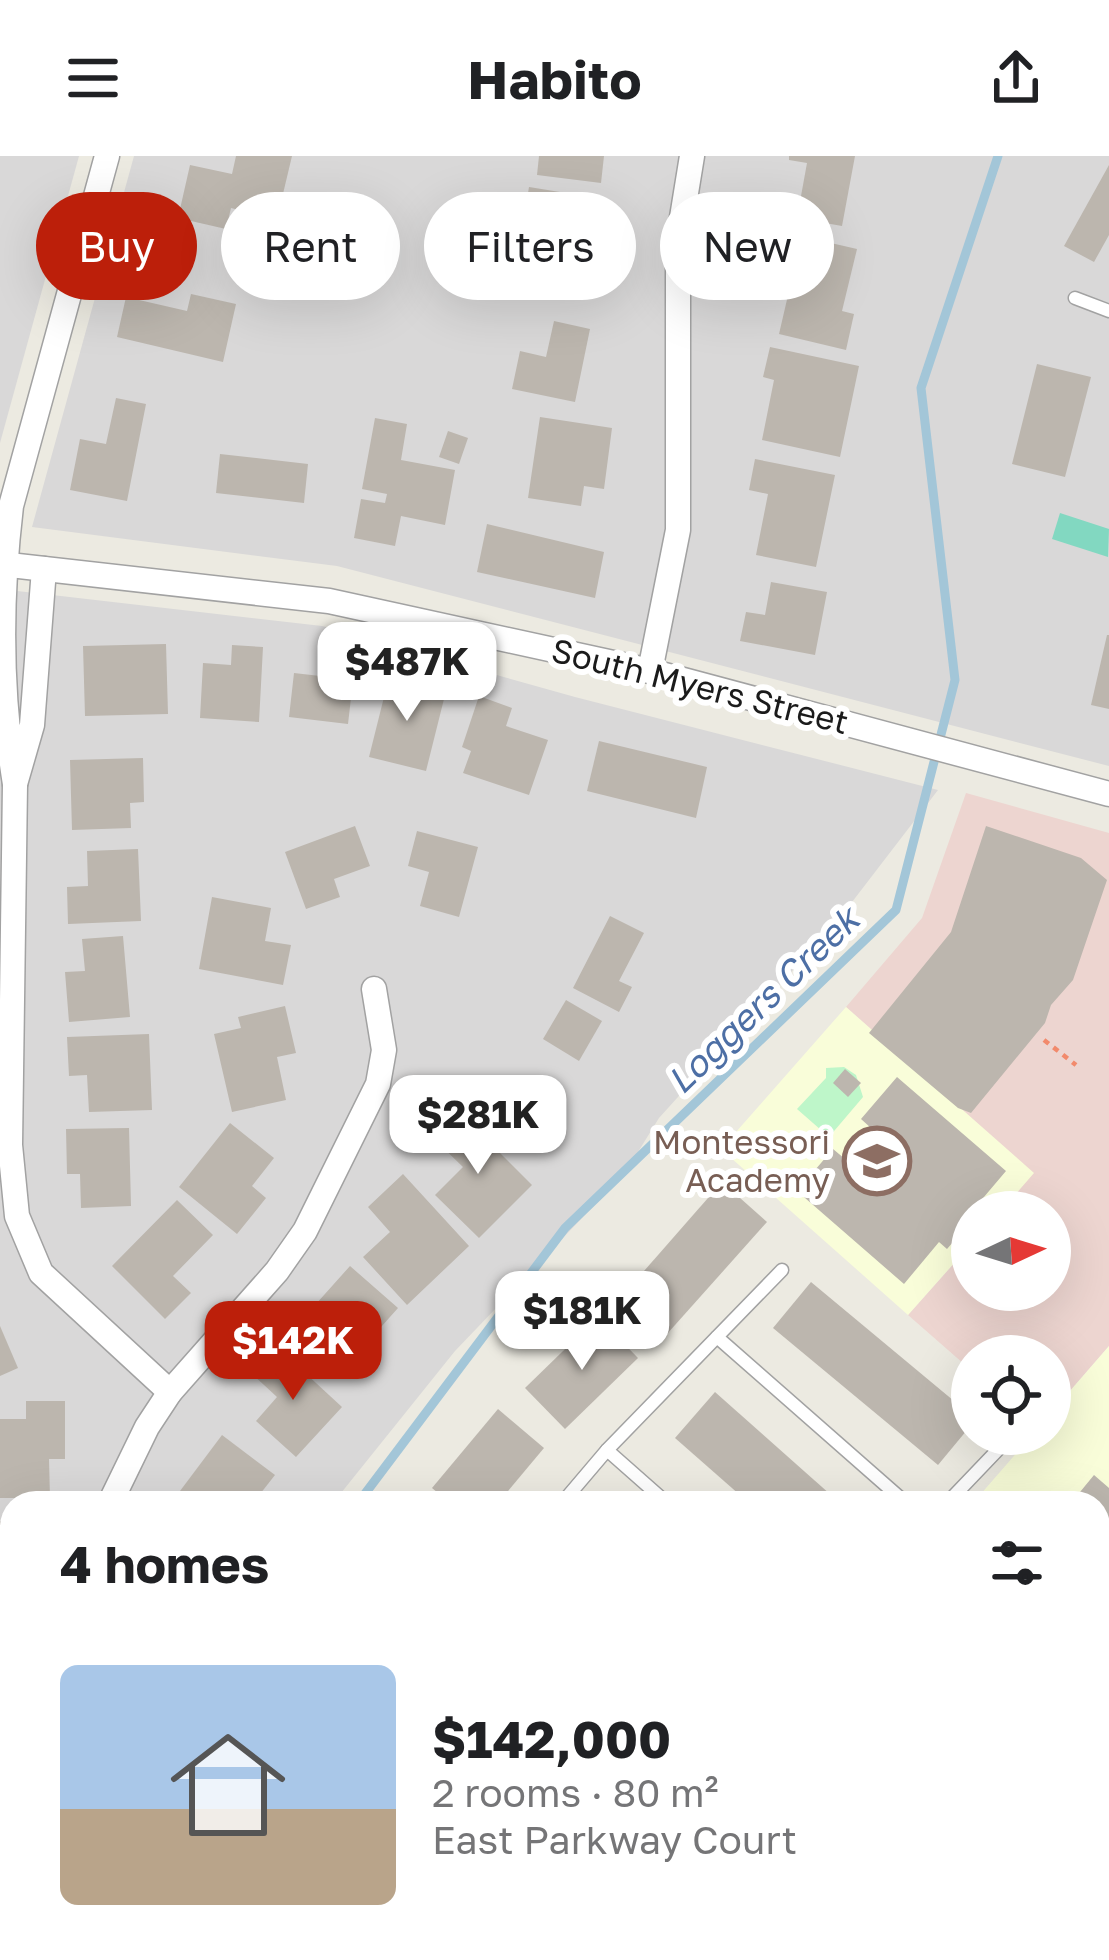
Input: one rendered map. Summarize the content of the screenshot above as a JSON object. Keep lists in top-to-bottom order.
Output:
{
  "streets": {
    "street": ["South Myers Street"]
  },
  "water": ["Loggers Creek"],
  "places": {
    "school or university": ["Montessori Academy"]
  },
  "north": "right",
  "page": {
    "header": "Habito",
    "chip": [
      "Buy",
      "Rent",
      "Filters",
      "New"
    ],
    "price": [
      "$487K",
      "$281K",
      "$181K",
      "$142K"
    ],
    "heading": "4 homes",
    "list": [
      {
        "name": "$142,000",
        "note": "2 rooms · 80 m² · East Parkway Court"
      }
    ]
  }
}
